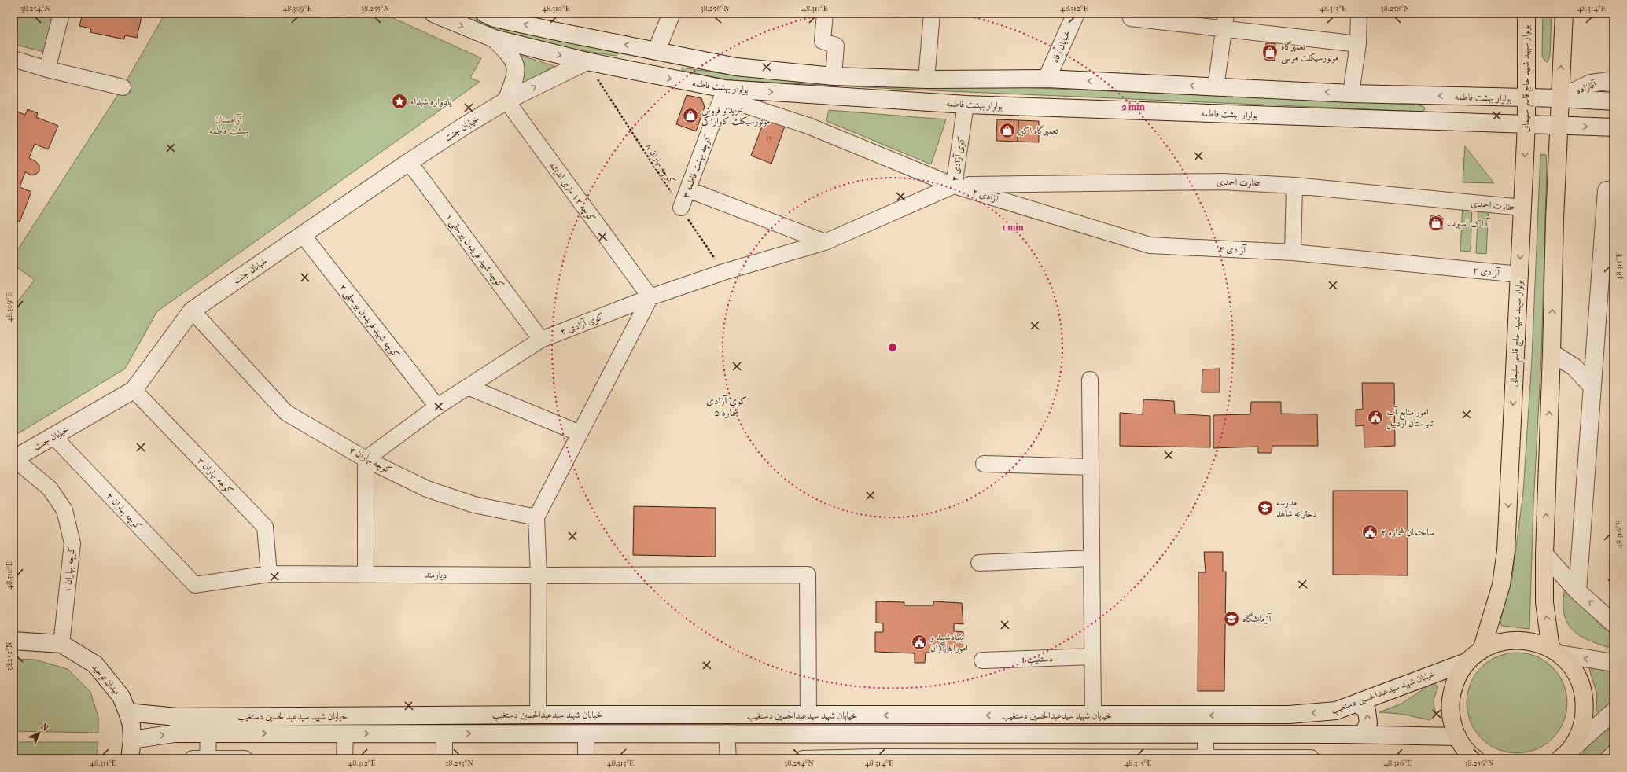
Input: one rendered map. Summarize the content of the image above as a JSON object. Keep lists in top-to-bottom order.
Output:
{
  "streets": {
    "main road": [
      "خیابان رفاه",
      "بولوار سپهبد شهید حاج قاسم سلیمانی",
      "بولوار بهشت فاطمه",
      "آقازاده",
      "خیابان جنت",
      "میدان توحید",
      "خیابان شهید سیدعبدالحسین دستغیب"
    ],
    "street": [
      "کوی آزادی ۲",
      "کوچه بهشت فاطمه ۳",
      "سخاوت احمدی",
      "کوچه ۱۲ متری اندیشه",
      "آزادی ۲",
      "کوچه شهید فریدون پیرحقی ۱",
      "کوچه شهید فریدون پیرحقی ۲",
      "کوچه بهاران ۴",
      "کوچه بهاران ۳",
      "کوچه بهاران ۲",
      "کوچه بهاران ۱",
      "دیارمند",
      "دستغیب 1"
    ],
    "path": ["کوچه بهاران ۸"]
  },
  "crossings": [
    ["خیابان رفاه", "بولوار بهشت فاطمه"],
    ["بولوار سپهبد شهید حاج قاسم سلیمانی", "بولوار بهشت فاطمه"],
    ["بولوار سپهبد شهید حاج قاسم سلیمانی", "سخاوت احمدی"],
    ["بولوار سپهبد شهید حاج قاسم سلیمانی", "آزادی ۲"],
    ["بولوار بهشت فاطمه", "آقازاده"],
    ["بولوار بهشت فاطمه", "خیابان جنت"],
    ["بولوار بهشت فاطمه", "کوی آزادی ۲"],
    ["بولوار بهشت فاطمه", "کوچه بهاران ۸"],
    ["بولوار بهشت فاطمه", "کوچه بهشت فاطمه ۳"],
    ["بولوار بهشت فاطمه", "آزادی ۲"],
    ["خیابان جنت", "کوچه بهاران ۸"],
    ["خیابان جنت", "کوچه ۱۲ متری اندیشه"],
    ["خیابان جنت", "کوچه شهید فریدون پیرحقی ۱"],
    ["خیابان جنت", "کوچه شهید فریدون پیرحقی ۲"],
    ["خیابان جنت", "کوچه بهاران ۴"],
    ["خیابان جنت", "کوچه بهاران ۳"],
    ["خیابان جنت", "کوچه بهاران ۲"],
    ["خیابان جنت", "کوچه بهاران ۱"],
    ["کوی آزادی ۲", "کوچه بهاران ۸"],
    ["کوی آزادی ۲", "سخاوت احمدی"],
    ["کوی آزادی ۲", "کوچه ۱۲ متری اندیشه"],
    ["کوی آزادی ۲", "آزادی ۲"],
    ["کوی آزادی ۲", "کوچه شهید فریدون پیرحقی ۱"],
    ["کوی آزادی ۲", "کوچه شهید فریدون پیرحقی ۲"],
    ["کوی آزادی ۲", "کوچه بهاران ۴"],
    ["کوچه بهاران ۸", "کوچه بهشت فاطمه ۳"],
    ["کوچه بهشت فاطمه ۳", "آزادی ۲"],
    ["سخاوت احمدی", "آزادی ۲"],
    ["کوچه بهاران ۳", "دیارمند"],
    ["کوچه بهاران ۲", "دیارمند"],
    ["کوچه بهاران ۱", "میدان توحید"],
    ["دیارمند", "خیابان شهید سیدعبدالحسین دستغیب"],
    ["میدان توحید", "خیابان شهید سیدعبدالحسین دستغیب"]
  ],
  "districts": ["کوی آزادی شماره 2"],
  "parks": ["آرامستان بهشت فاطمه"],
  "places": {
    "shop": [
      "تعمیرگاه موتورسیکلت موسی",
      "خرید و فروش موتورسیکلت کاوازاکی",
      "تعمیرگاه اکبر",
      "آداک اسپرت"
    ],
    "place": ["یادواره شهداء"],
    "public building": ["امور منابع آب شهرستان اردبیل", "ساختمان شماره ۲", "بنیادشهید و امورایثارگران"],
    "school or university": ["مدرسه دخترانه شاهد", "آزمایشگاه"]
  },
  "house_numbers": ["15"],
  "north": "top right",
  "coordinates": [
    "38.254°N",
    "48.309°E",
    "38.255°N",
    "48.310°E",
    "38.256°N",
    "48.311°E",
    "48.312°E",
    "48.313°E",
    "38.258°N",
    "48.314°E",
    "48.315°E",
    "48.316°E",
    "38.252°N",
    "38.253°N"
  ],
  "rings": ["2 min", "1 min"]
}
